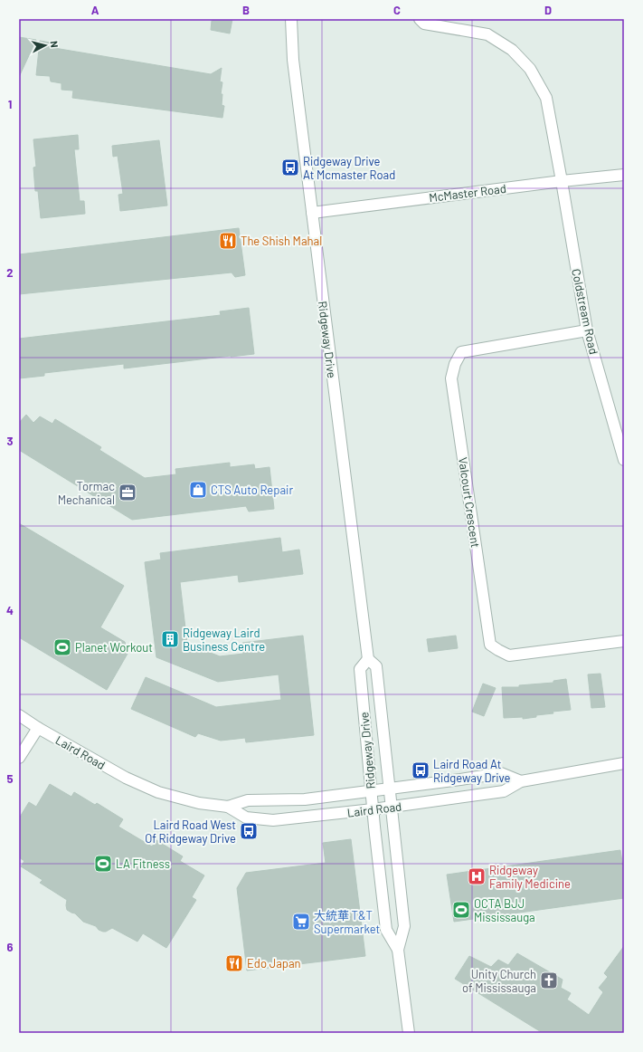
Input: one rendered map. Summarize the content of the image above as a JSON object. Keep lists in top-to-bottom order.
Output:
{
  "streets": {
    "street": [
      "McMaster Road",
      "Coldstream Road",
      "Ridgeway Drive",
      "Valcourt Crescent",
      "Laird Road"
    ]
  },
  "crossings": [
    ["McMaster Road", "Coldstream Road"],
    ["McMaster Road", "Ridgeway Drive"],
    ["Coldstream Road", "Valcourt Crescent"],
    ["Ridgeway Drive", "Laird Road"]
  ],
  "places": {
    "bus stop": ["Ridgeway Drive At Mcmaster Road", "Laird Road At Ridgeway Drive", "Laird Road West Of Ridgeway Drive"],
    "restaurant": ["The Shish Mahal", "Edo Japan"],
    "shop": ["CTS Auto Repair"],
    "office": ["Tormac Mechanical"],
    "building": ["Ridgeway Laird Business Centre"],
    "sports": ["Planet Workout", "LA Fitness", "OCTA BJJ Mississauga"],
    "hospital": ["Ridgeway Family Medicine"],
    "supermarket": ["大統華 T&T Supermarket"],
    "church": ["Unity Church of Mississauga"]
  },
  "north": "right",
  "grid": {
    "columns": [
      "A",
      "B",
      "C",
      "D"
    ],
    "rows": [
      "1",
      "2",
      "3",
      "4",
      "5",
      "6"
    ]
  }
}
